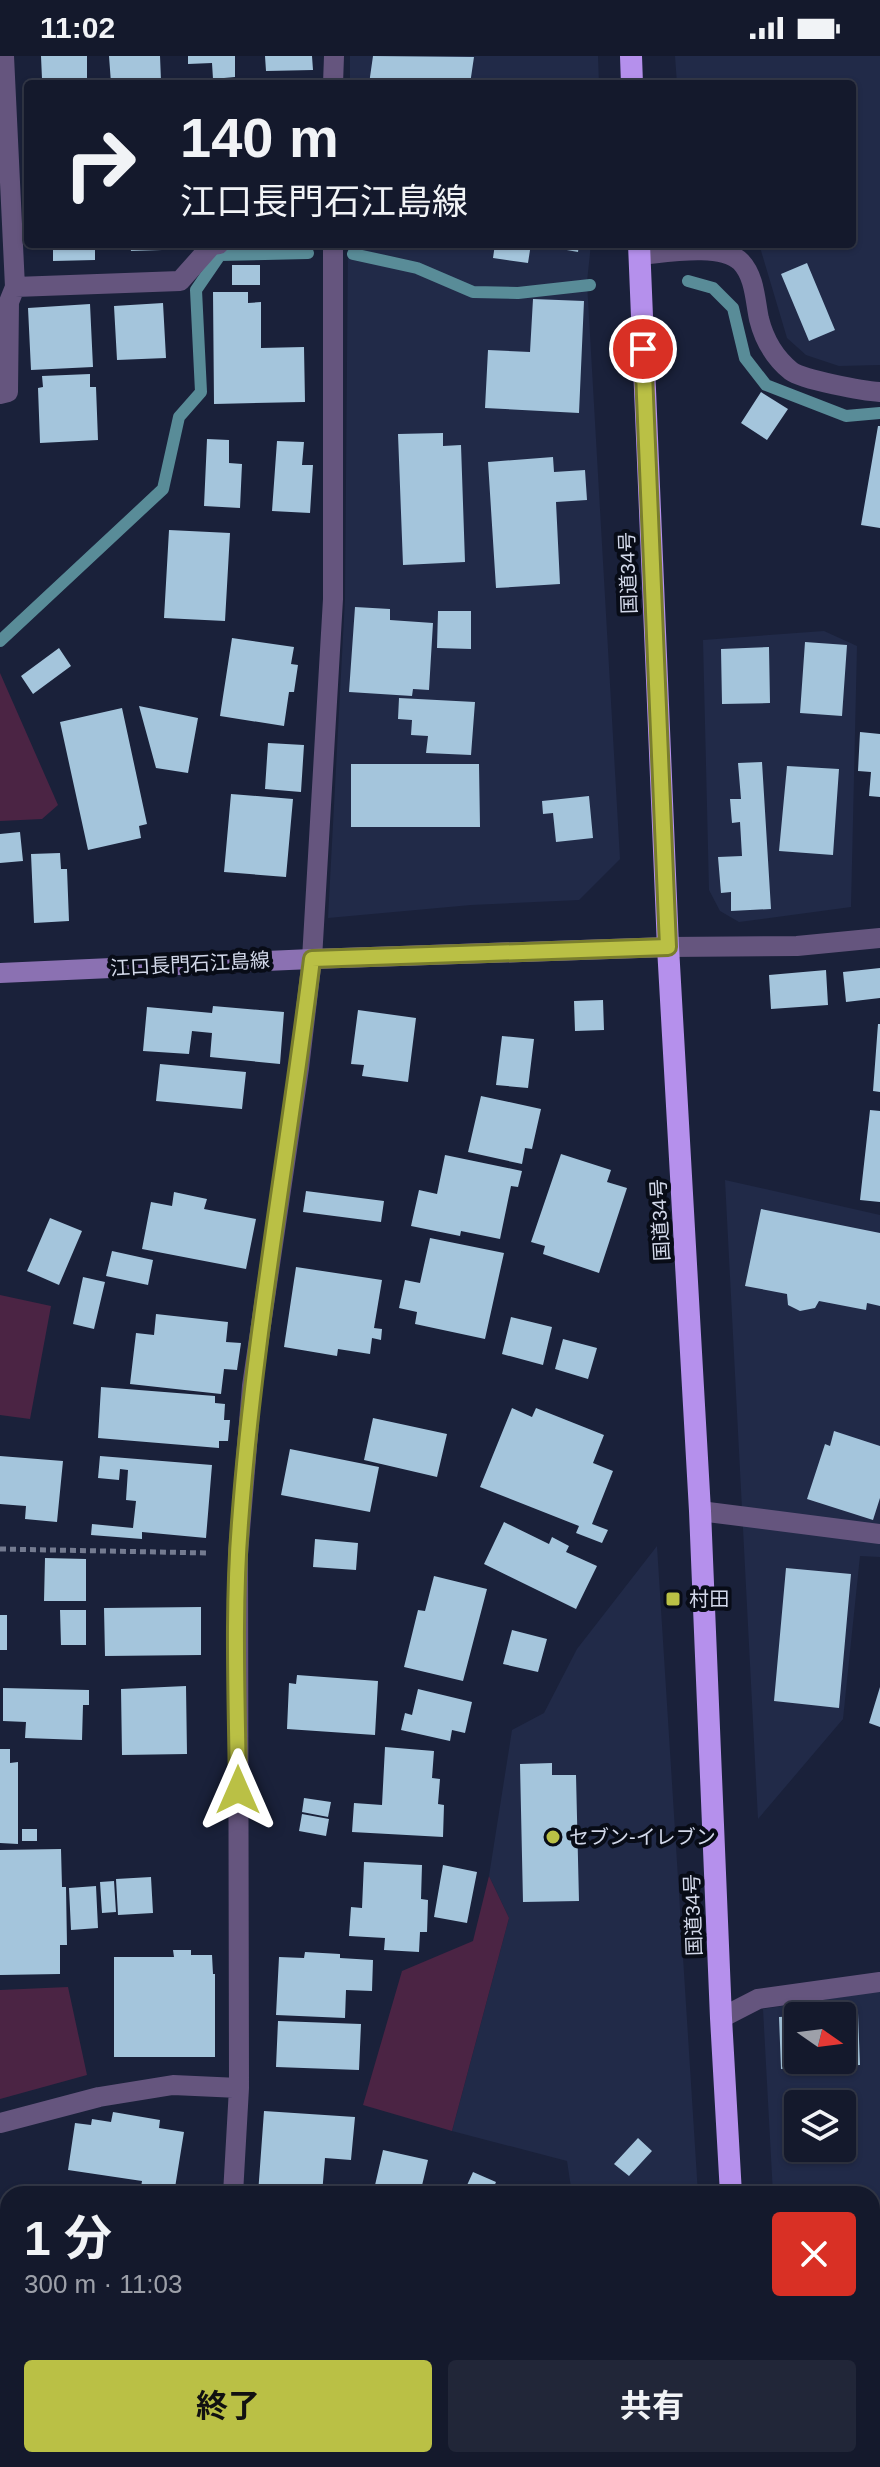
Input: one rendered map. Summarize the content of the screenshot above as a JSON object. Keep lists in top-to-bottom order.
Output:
{
  "streets": {
    "highway": ["国道34号"],
    "main road": ["江口長門石江島線"]
  },
  "crossings": [
    ["国道34号", "江口長門石江島線"]
  ],
  "places": {
    "transit": ["村田"],
    "other": ["セブン-イレブン"]
  },
  "north": "right",
  "page": {
    "status": "11:02",
    "turn": ["140 m", "江口長門石江島線"],
    "heading": ["1 分", "300 m · 11:03"],
    "buttons": ["終了", "共有"]
  }
}
